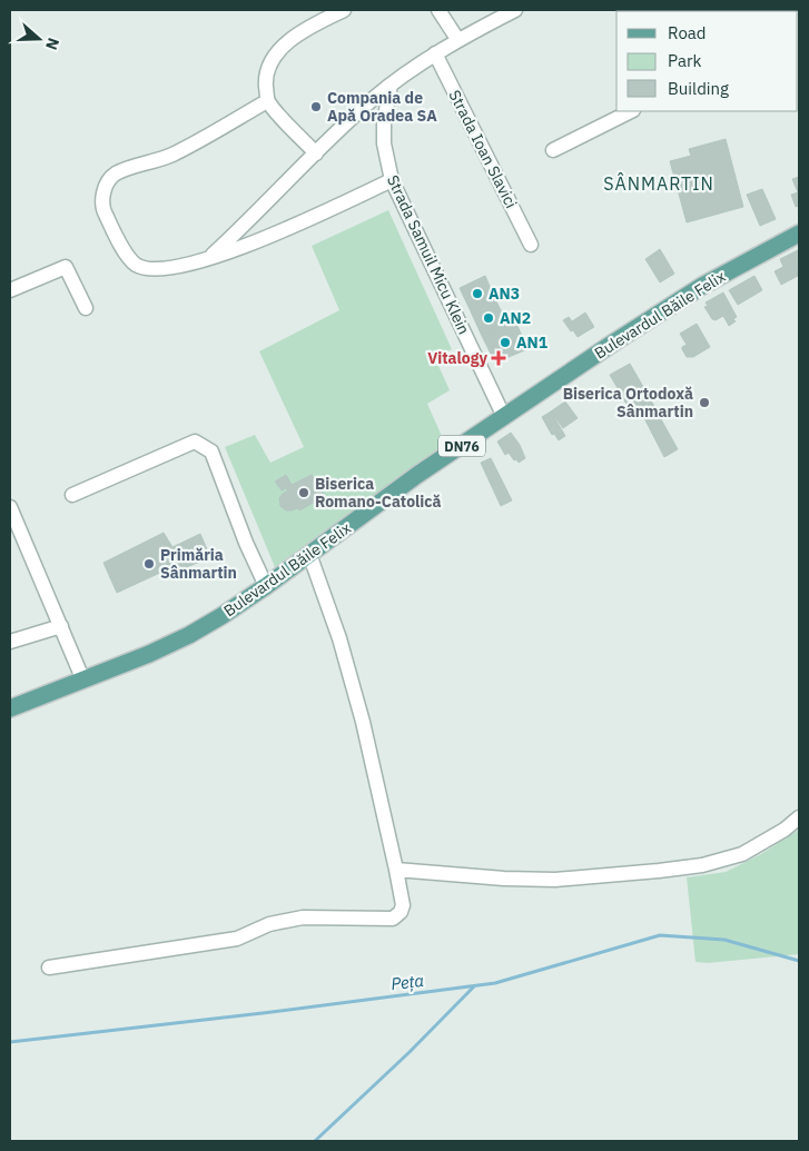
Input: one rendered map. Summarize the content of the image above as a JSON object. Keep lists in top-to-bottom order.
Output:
{
  "streets": {
    "main road": ["Bulevardul Băile Felix", "DN76"],
    "street": ["Strada Ioan Slavici", "Strada Samuil Micu Klein"]
  },
  "crossings": [
    ["Strada Samuil Micu Klein", "Bulevardul Băile Felix"]
  ],
  "districts": ["SÂNMARTIN"],
  "water": ["Peța"],
  "places": {
    "other": [
      "Compania de Apă Oradea SA",
      "AN3",
      "AN2",
      "AN1",
      "Biserica Ortodoxă Sânmartin",
      "Biserica Romano-Catolică",
      "Primăria Sânmartin"
    ],
    "health": ["Vitalogy"]
  },
  "legend": ["Road", "Park", "Building"],
  "north": "right"
}
